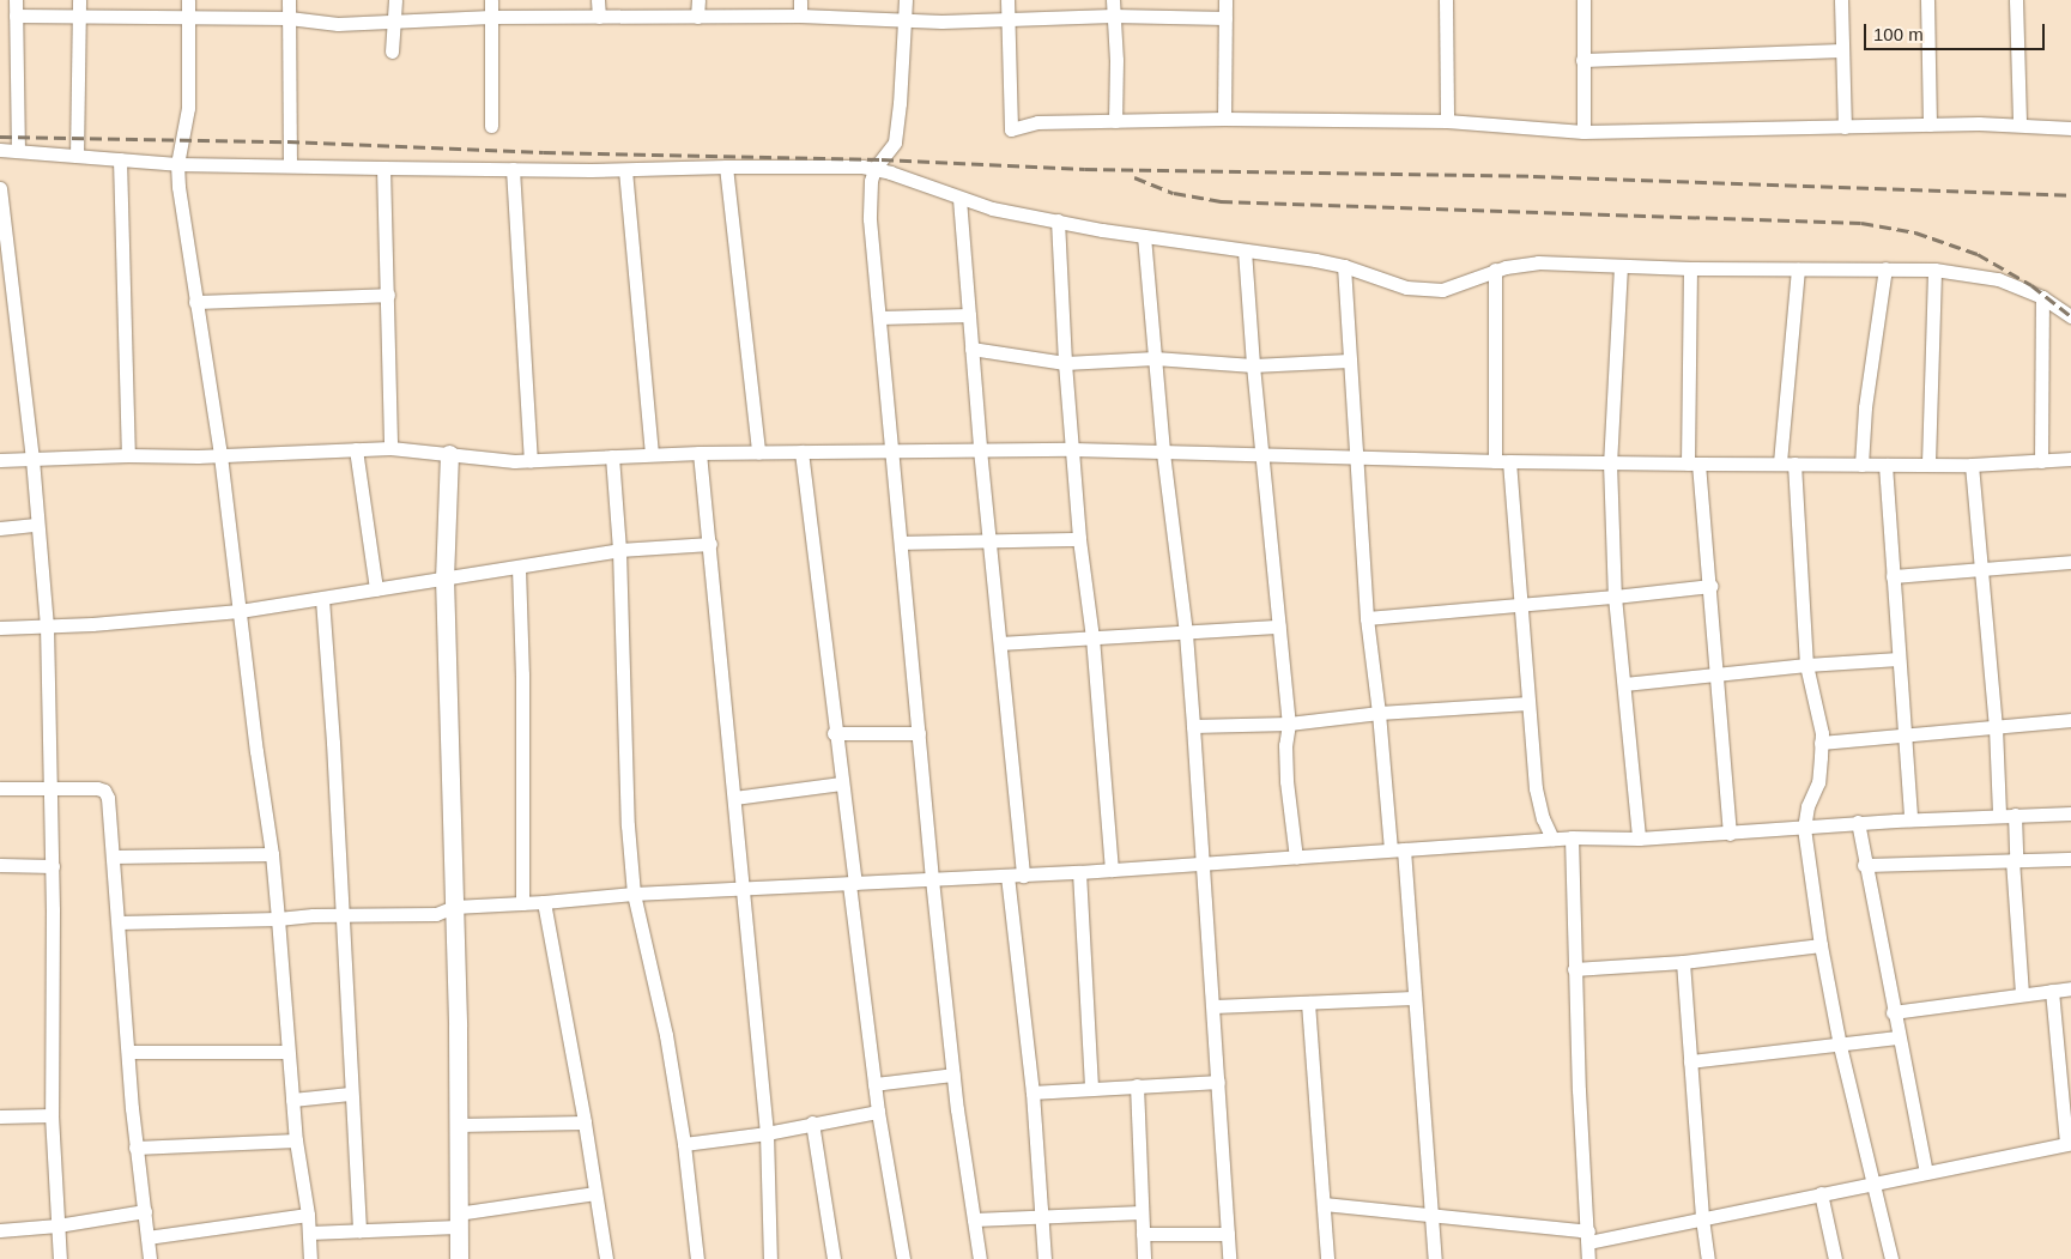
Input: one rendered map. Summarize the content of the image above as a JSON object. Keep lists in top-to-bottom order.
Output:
{
  "scale_bar": "100 m"
}
